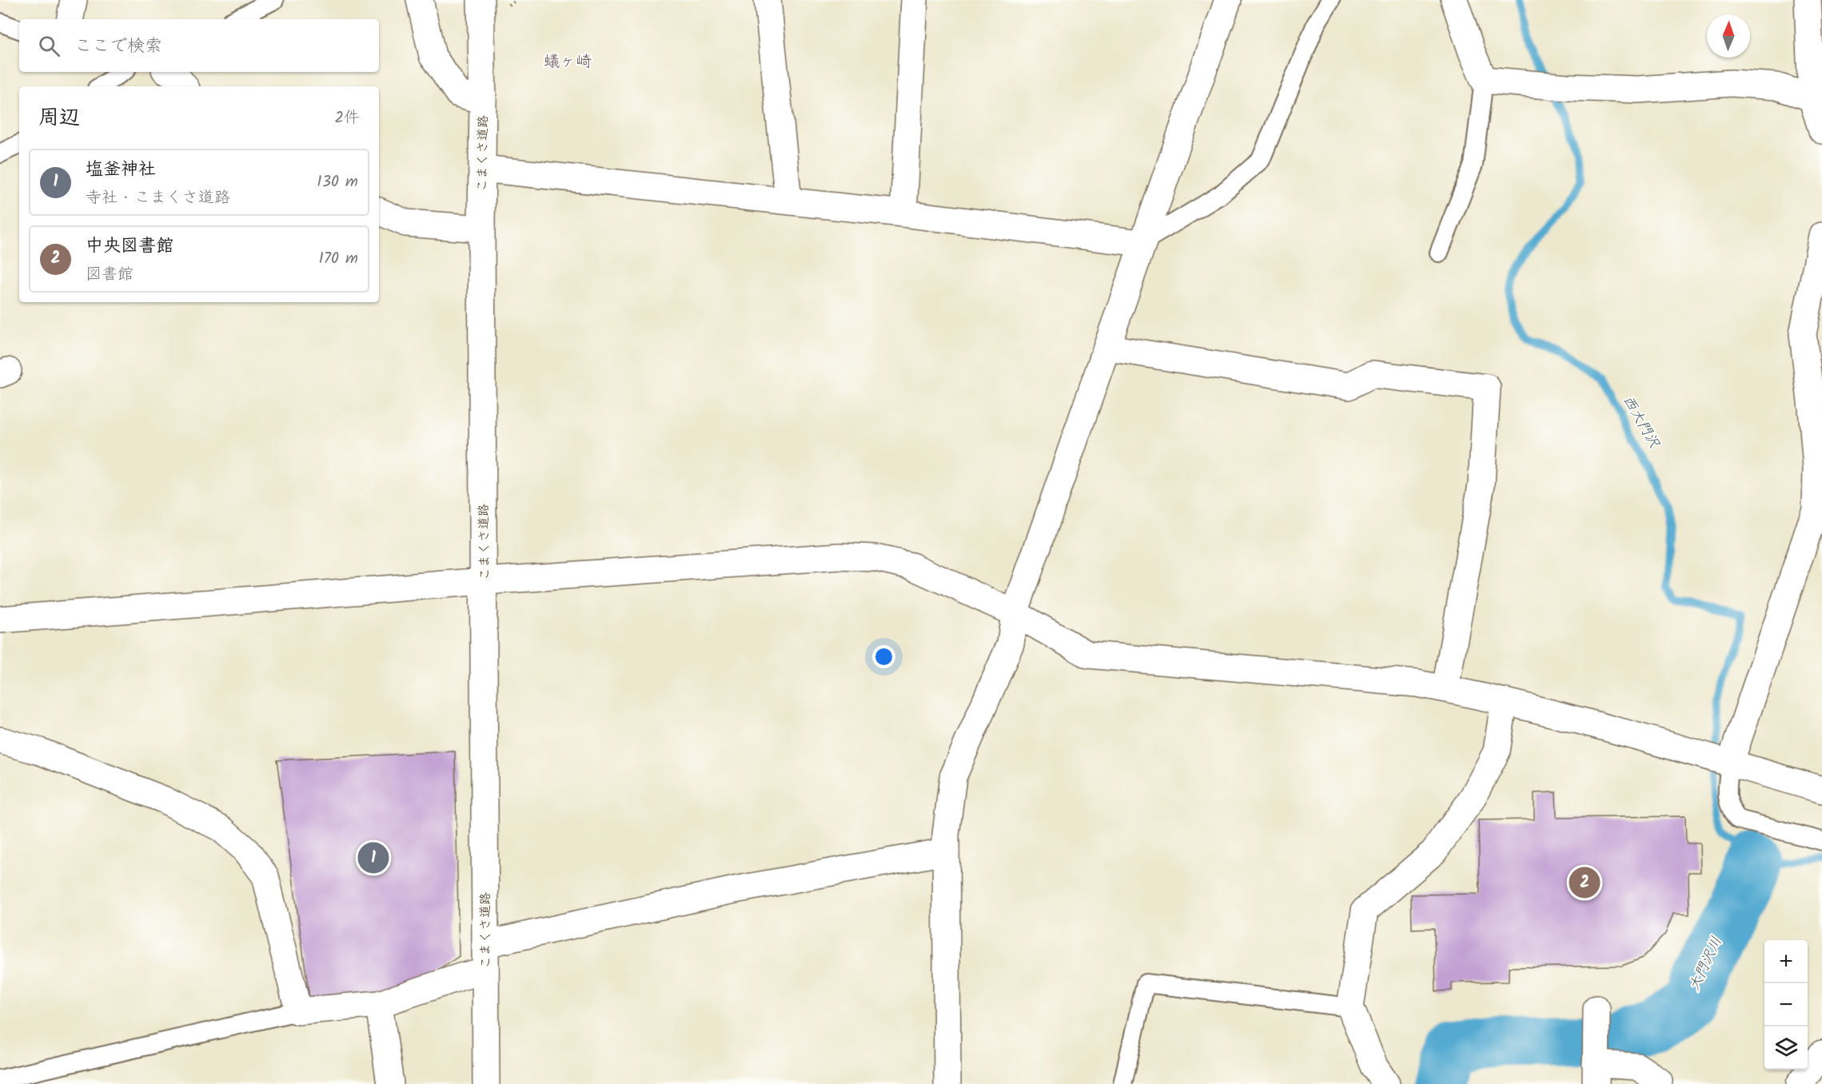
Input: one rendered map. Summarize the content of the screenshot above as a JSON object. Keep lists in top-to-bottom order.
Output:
{
  "streets": {
    "street": ["こまくさ道路"]
  },
  "districts": ["蟻ヶ崎"],
  "water": ["西大門沢", "大門沢川"],
  "north": "top",
  "page": {
    "search": "ここで検索",
    "heading": ["周辺", "2件"],
    "list": [
      {
        "mark": "1",
        "name": "塩釜神社",
        "note": "寺社 · こまくさ道路",
        "value": "130 m"
      },
      {
        "mark": "2",
        "name": "中央図書館",
        "note": "図書館",
        "value": "170 m"
      }
    ],
    "pins": ["1", "2"],
    "map_buttons": ["+", "−"]
  }
}
